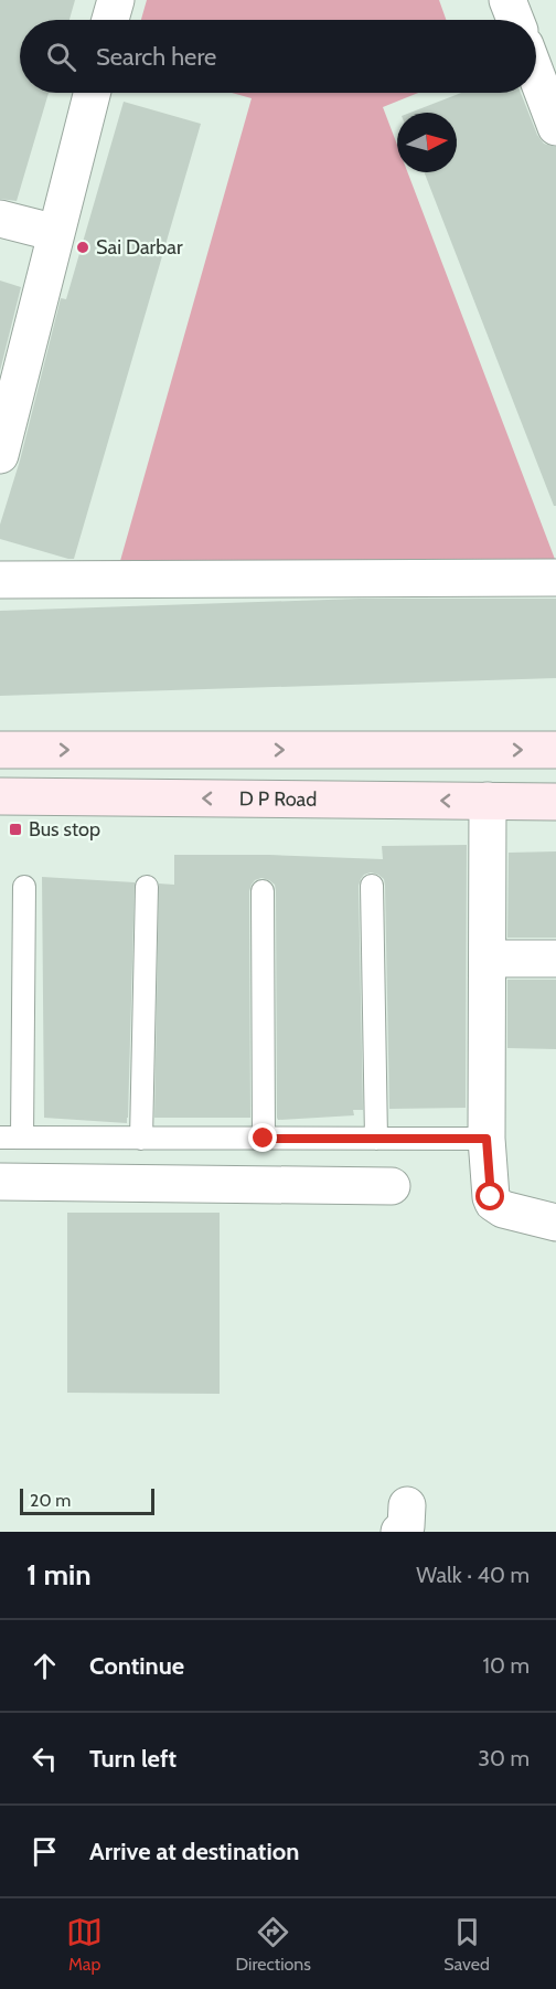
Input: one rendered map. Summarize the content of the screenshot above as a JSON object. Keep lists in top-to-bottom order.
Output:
{
  "streets": {
    "street": ["D P Road"]
  },
  "places": {
    "other": ["Sai Darbar"],
    "transit": ["Bus stop"]
  },
  "scale_bar": "20 m",
  "north": "right",
  "page": {
    "search": "Search here",
    "scale": "20 m",
    "heading": ["1 min", "Walk · 40 m"],
    "list": [
      ["Continue", "10 m"],
      ["Turn left", "30 m"],
      "Arrive at destination"
    ],
    "nav": ["Map", "Directions", "Saved"]
  }
}
